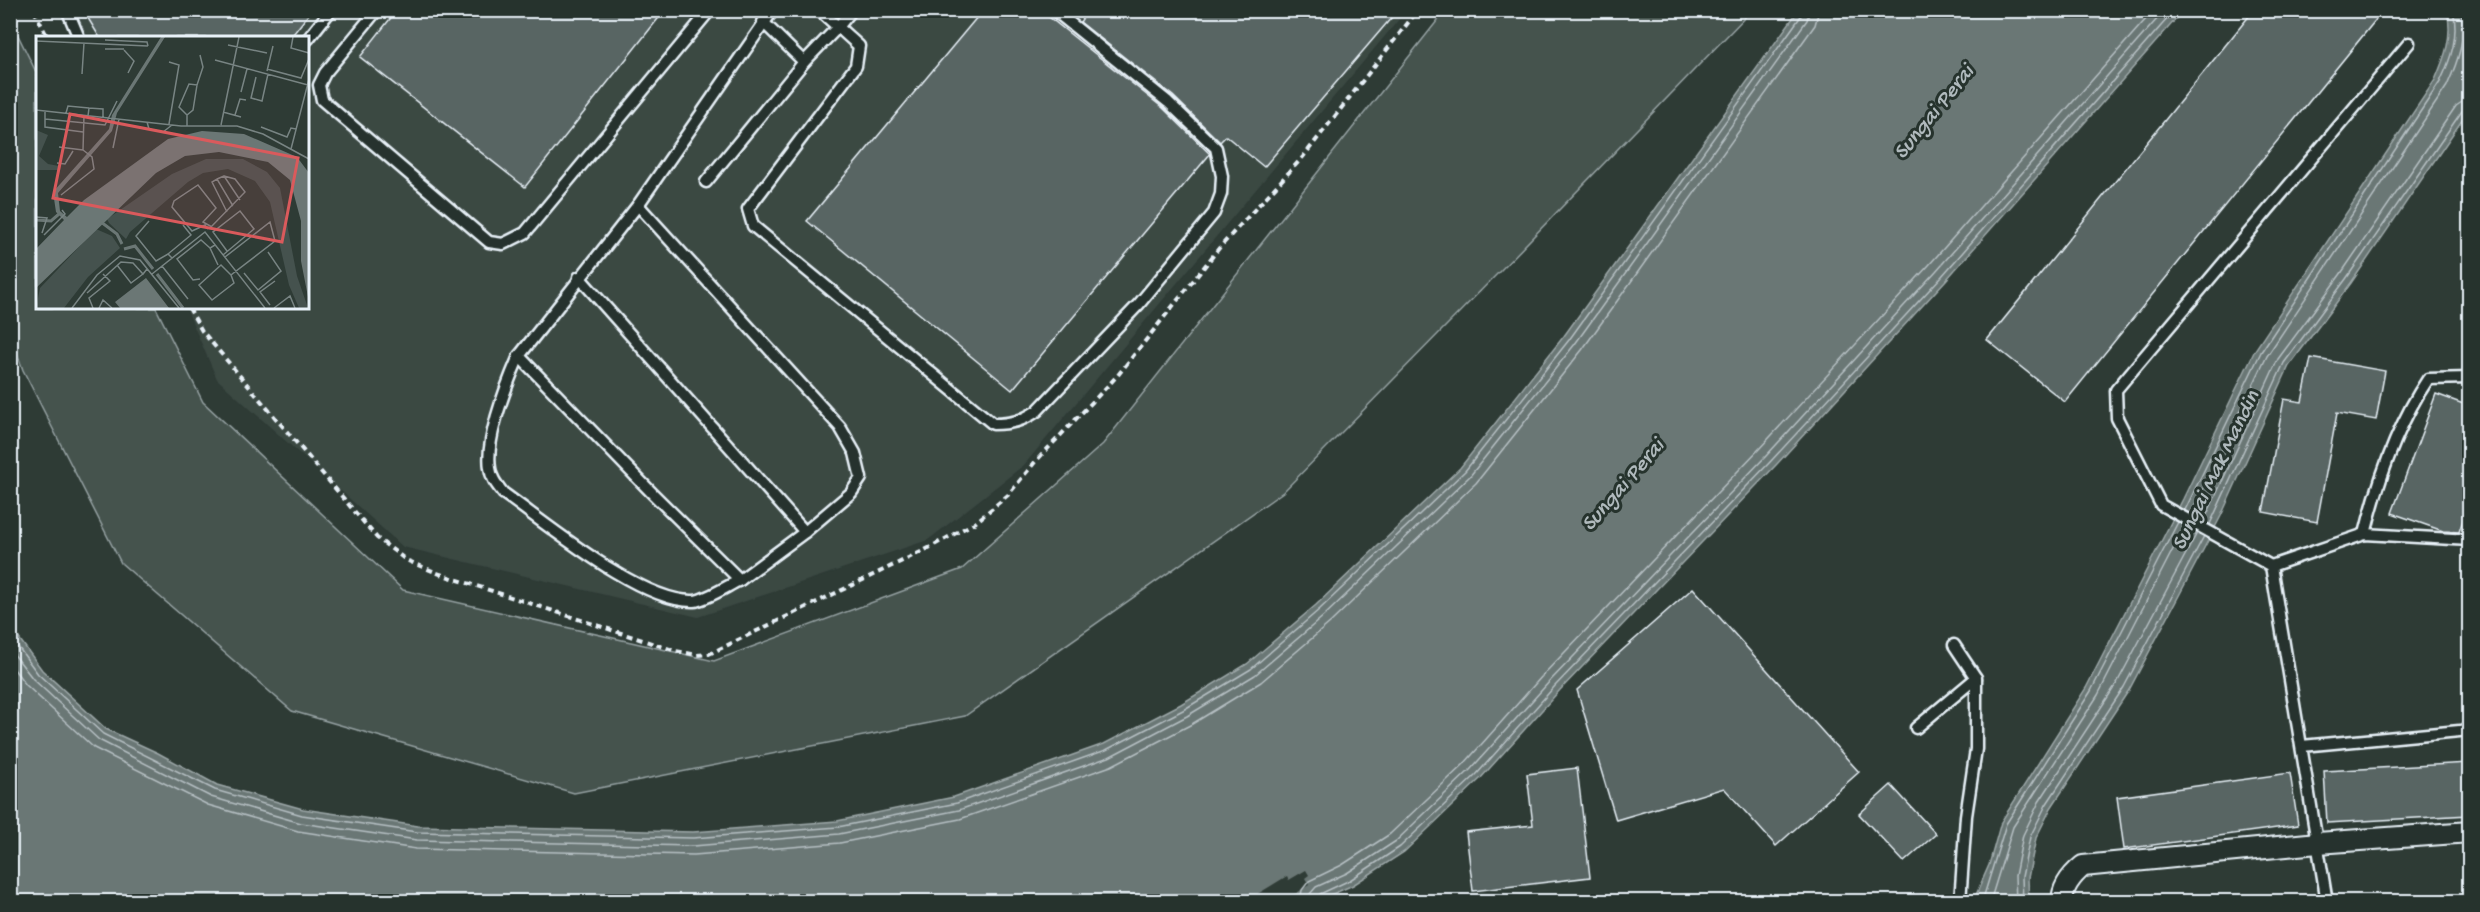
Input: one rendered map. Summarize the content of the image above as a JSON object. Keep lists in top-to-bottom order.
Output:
{
  "water": ["Sungai Perai", "Sungai Mak Mandin"]
}
